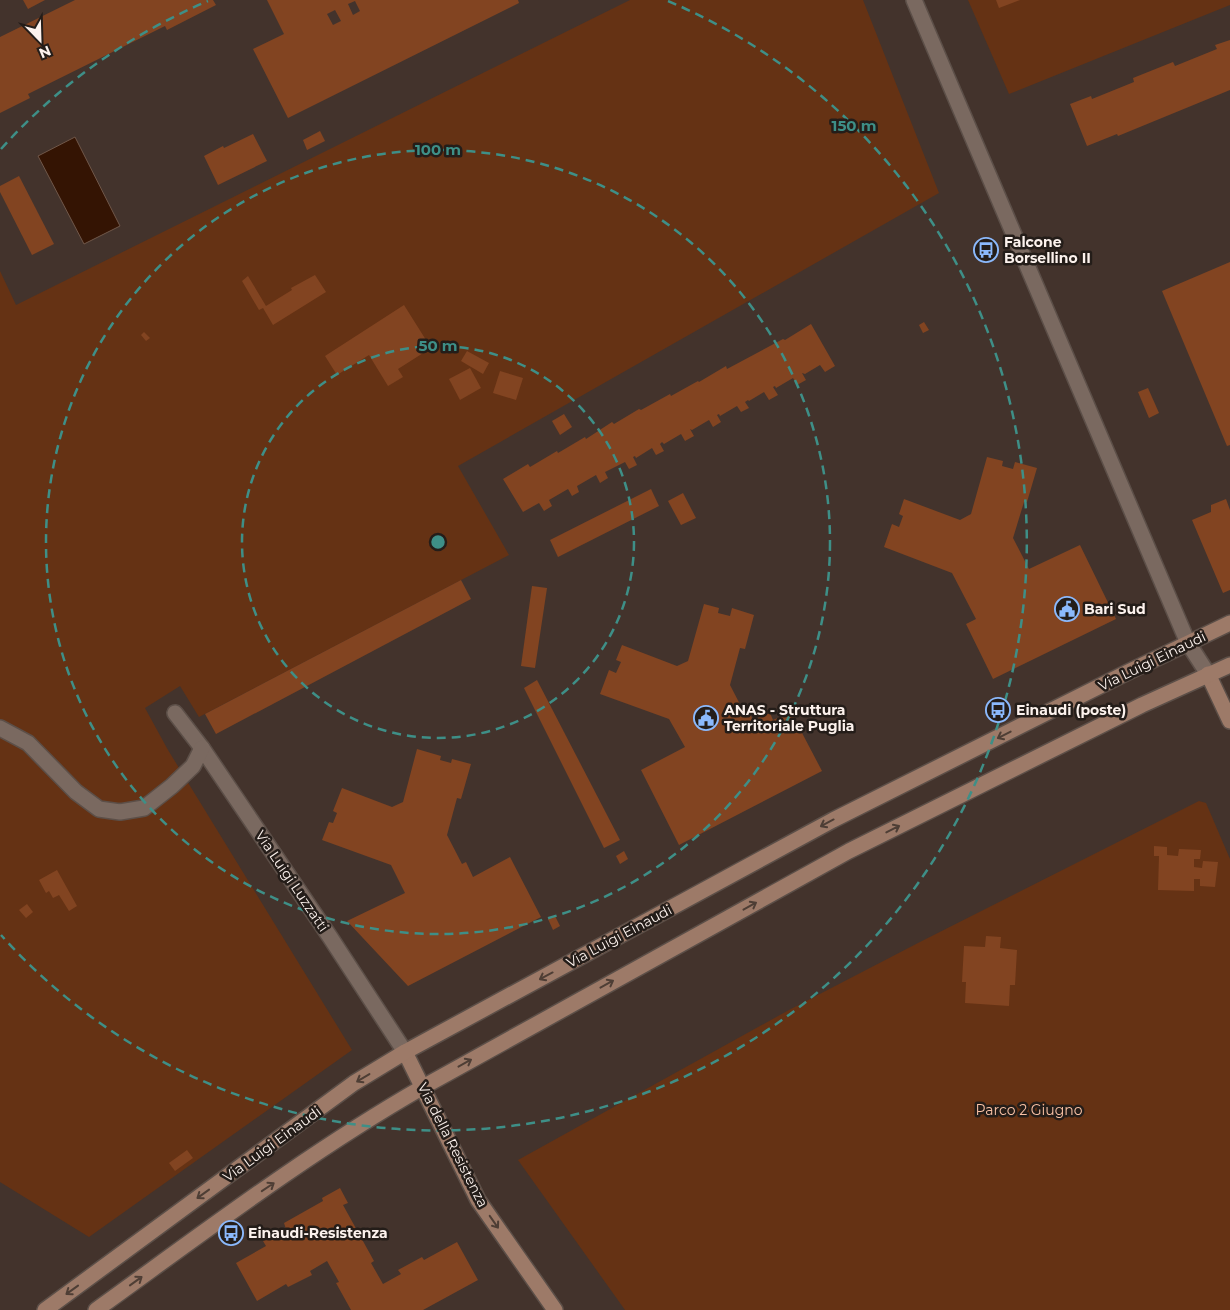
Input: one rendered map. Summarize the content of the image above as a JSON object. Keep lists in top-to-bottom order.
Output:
{
  "streets": {
    "main road": ["Via Luigi Einaudi", "Via della Resistenza"],
    "street": ["Via Luigi Luzzatti"]
  },
  "crossings": [
    ["Via Luigi Einaudi", "Via Luigi Luzzatti"],
    ["Via Luigi Einaudi", "Via della Resistenza"],
    ["Via Luigi Luzzatti", "Via della Resistenza"]
  ],
  "one_way": ["Via della Resistenza"],
  "parks": ["Parco 2 Giugno"],
  "places": {
    "bus stop": ["Falcone Borsellino II", "Einaudi (poste)", "Einaudi-Resistenza"],
    "public building": ["Bari Sud", "ANAS - Struttura Territoriale Puglia"]
  },
  "north": "bottom right",
  "rings": ["150 m", "100 m", "50 m"]
}
